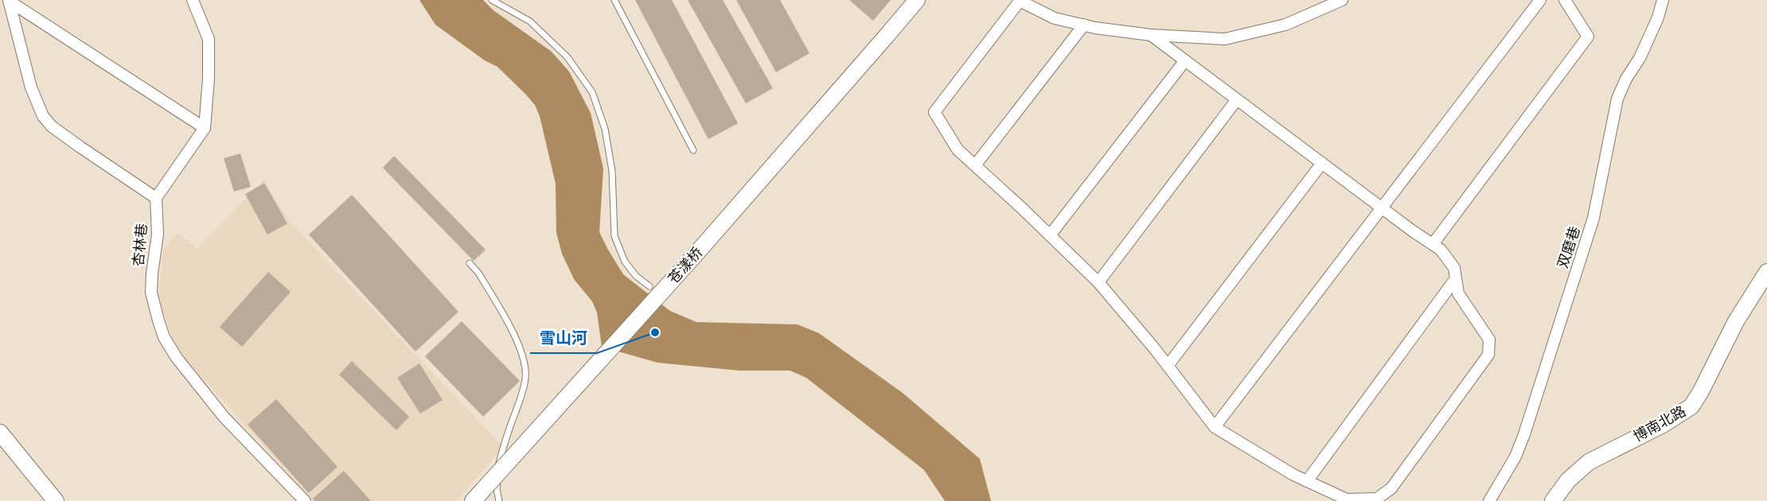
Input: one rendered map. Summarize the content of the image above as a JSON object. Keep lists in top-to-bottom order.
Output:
{
  "streets": {
    "main road": ["苍漾桥", "博南北路"],
    "street": ["杏林巷", "双磨巷"]
  },
  "places": ["雪山河"]
}
